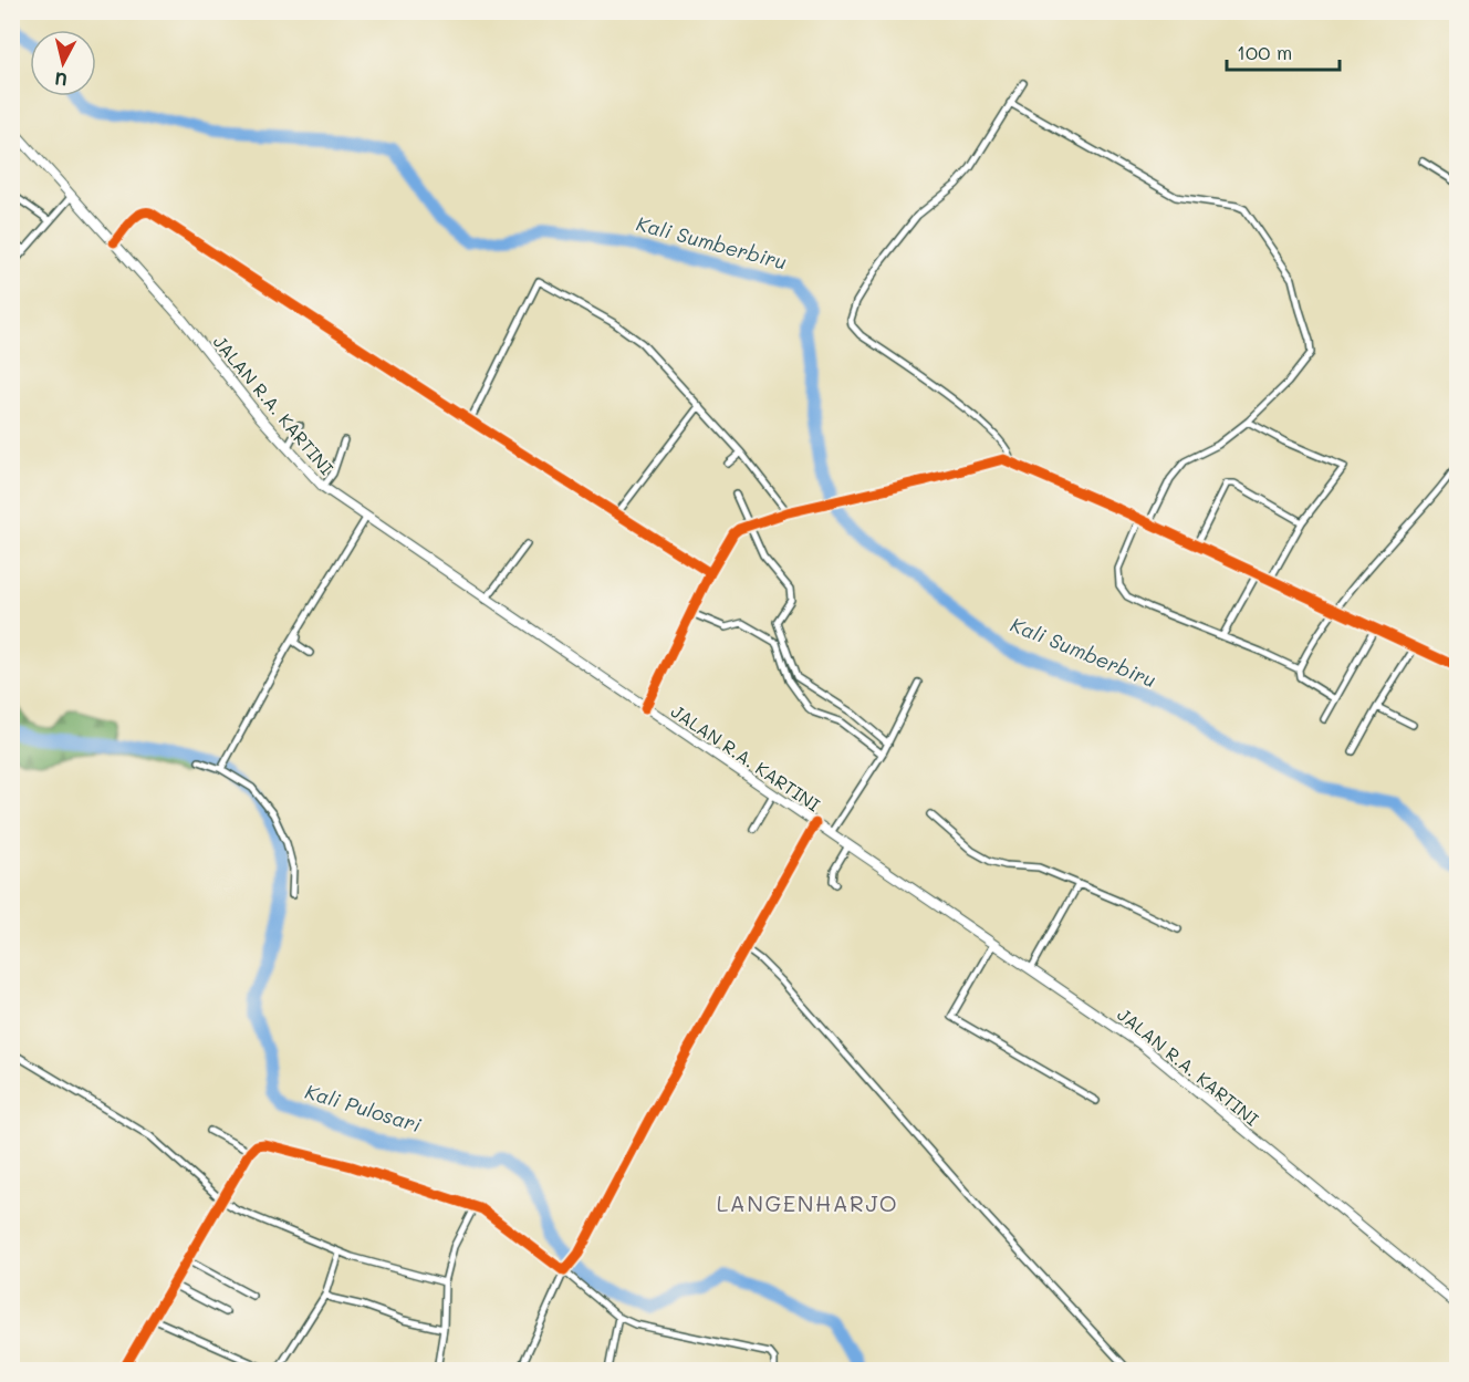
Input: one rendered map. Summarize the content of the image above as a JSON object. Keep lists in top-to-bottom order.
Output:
{
  "streets": {
    "main road": ["JALAN R.A. KARTINI"]
  },
  "districts": ["LANGENHARJO"],
  "water": ["Kali Sumberbiru", "Kali Pulosari"],
  "scale_bar": "100 m",
  "north": "bottom"
}
